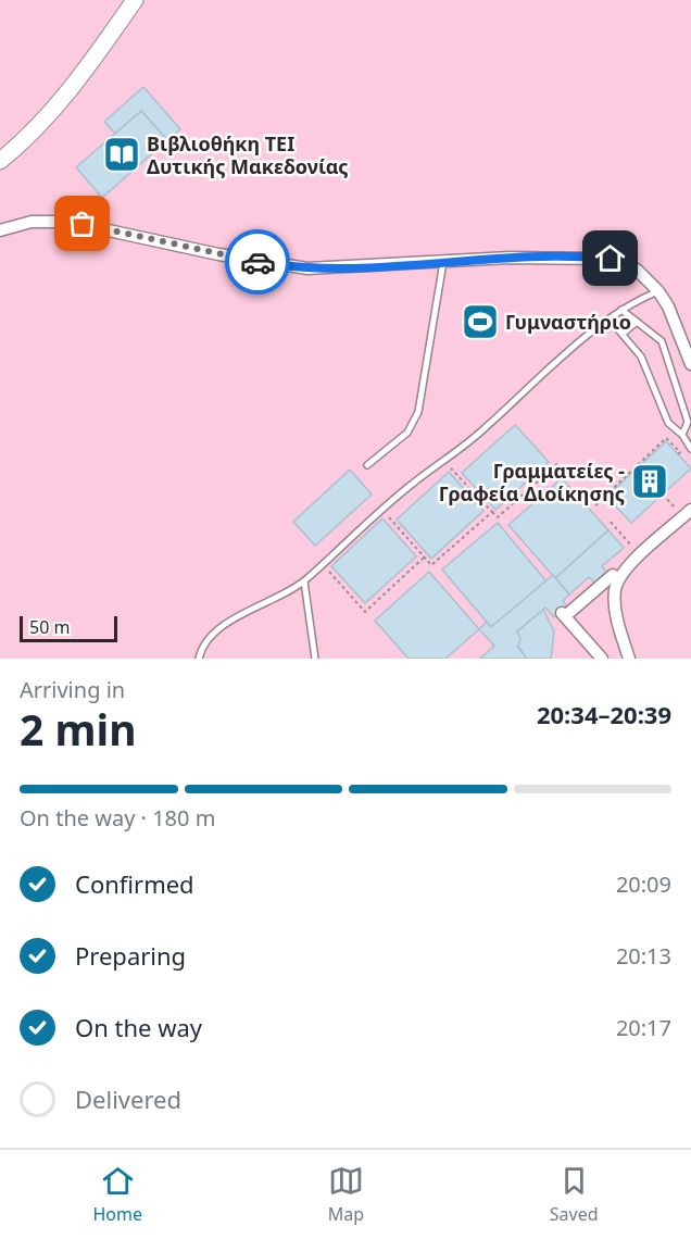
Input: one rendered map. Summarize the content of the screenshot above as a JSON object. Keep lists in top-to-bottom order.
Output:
{
  "places": {
    "library": ["Βιβλιοθήκη ΤΕΙ Δυτικής Μακεδονίας"],
    "sports": ["Γυμναστήριο"],
    "building": ["Γραμματείες - Γραφεία Διοίκησης"]
  },
  "scale_bar": "50 m",
  "page": {
    "scale": "50 m",
    "heading": ["2 min", "Arriving in", "20:34–20:39"],
    "bar": "On the way · 180 m",
    "list": [
      ["Confirmed", "20:09"],
      ["Preparing", "20:13"],
      ["On the way", "20:17"],
      "Delivered"
    ],
    "tabs": ["Home", "Map", "Saved"]
  }
}
